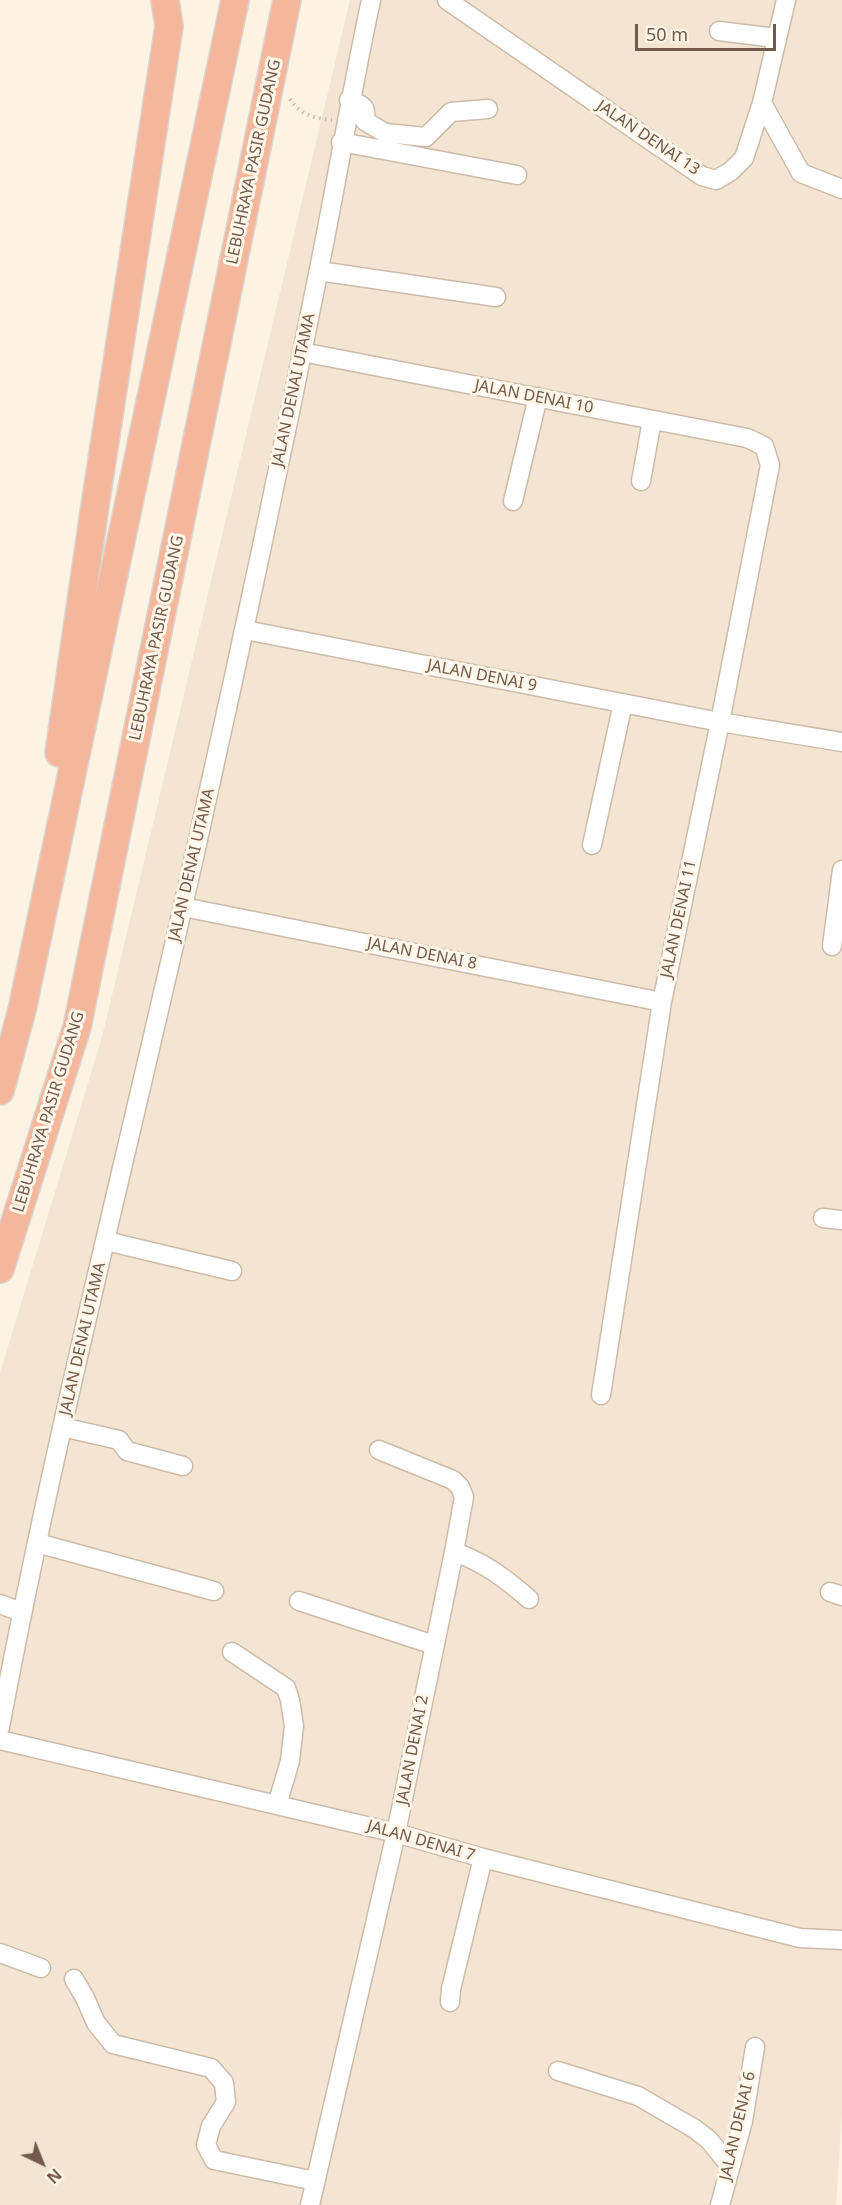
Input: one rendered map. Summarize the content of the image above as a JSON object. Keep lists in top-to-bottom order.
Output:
{
  "streets": {
    "highway": ["LEBUHRAYA PASIR GUDANG"],
    "street": [
      "JALAN DENAI 13",
      "JALAN DENAI UTAMA",
      "JALAN DENAI 10",
      "JALAN DENAI 9",
      "JALAN DENAI 11",
      "JALAN DENAI 8",
      "JALAN DENAI 2",
      "JALAN DENAI 7",
      "JALAN DENAI 6"
    ]
  },
  "crossings": [
    ["JALAN DENAI UTAMA", "JALAN DENAI 10"],
    ["JALAN DENAI UTAMA", "JALAN DENAI 9"],
    ["JALAN DENAI UTAMA", "JALAN DENAI 8"],
    ["JALAN DENAI 10", "JALAN DENAI 11"],
    ["JALAN DENAI 9", "JALAN DENAI 11"],
    ["JALAN DENAI 11", "JALAN DENAI 8"],
    ["JALAN DENAI 2", "JALAN DENAI 7"]
  ],
  "scale_bar": "50 m",
  "north": "bottom right"
}
